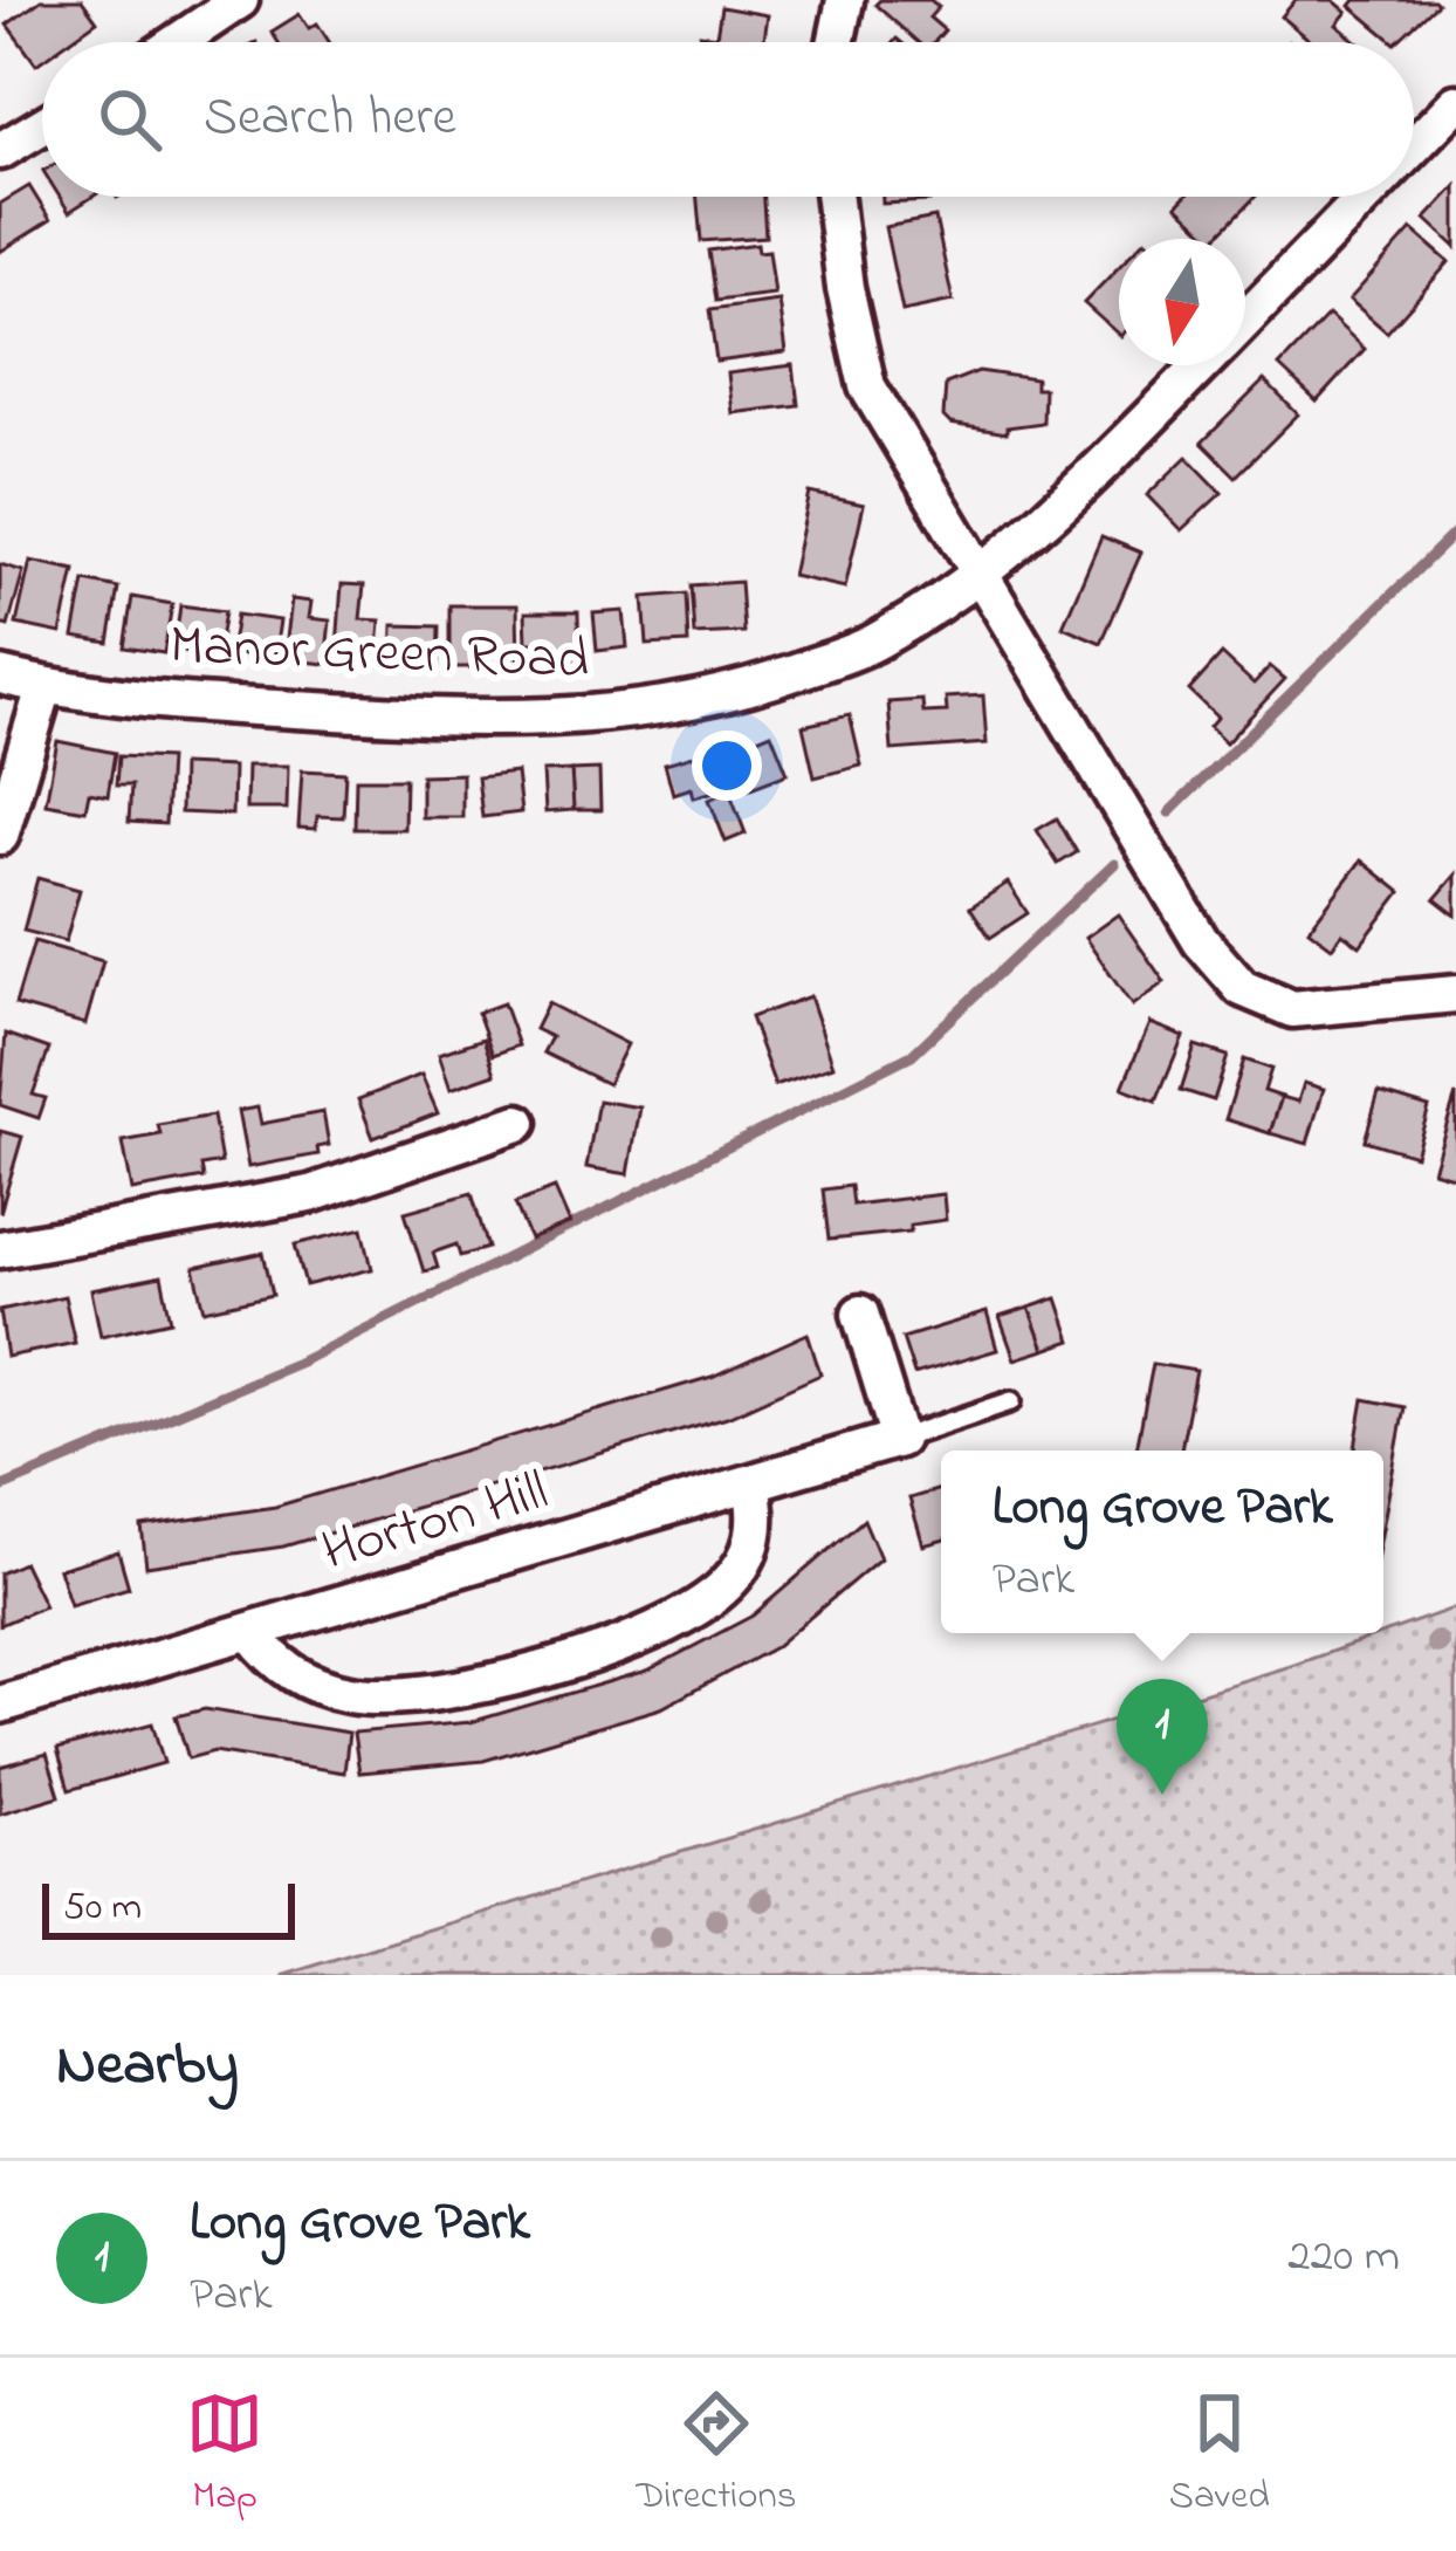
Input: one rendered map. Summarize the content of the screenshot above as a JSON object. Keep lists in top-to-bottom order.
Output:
{
  "streets": {
    "street": ["Manor Green Road", "Horton Hill"]
  },
  "scale_bar": "50 m",
  "north": "bottom",
  "page": {
    "search": "Search here",
    "popup": ["Long Grove Park", "Park"],
    "pins": "1",
    "scale": "50 m",
    "heading": "Nearby",
    "list": [
      {
        "mark": "1",
        "name": "Long Grove Park",
        "note": "Park",
        "value": "220 m"
      }
    ],
    "nav": ["Map", "Directions", "Saved"]
  }
}
